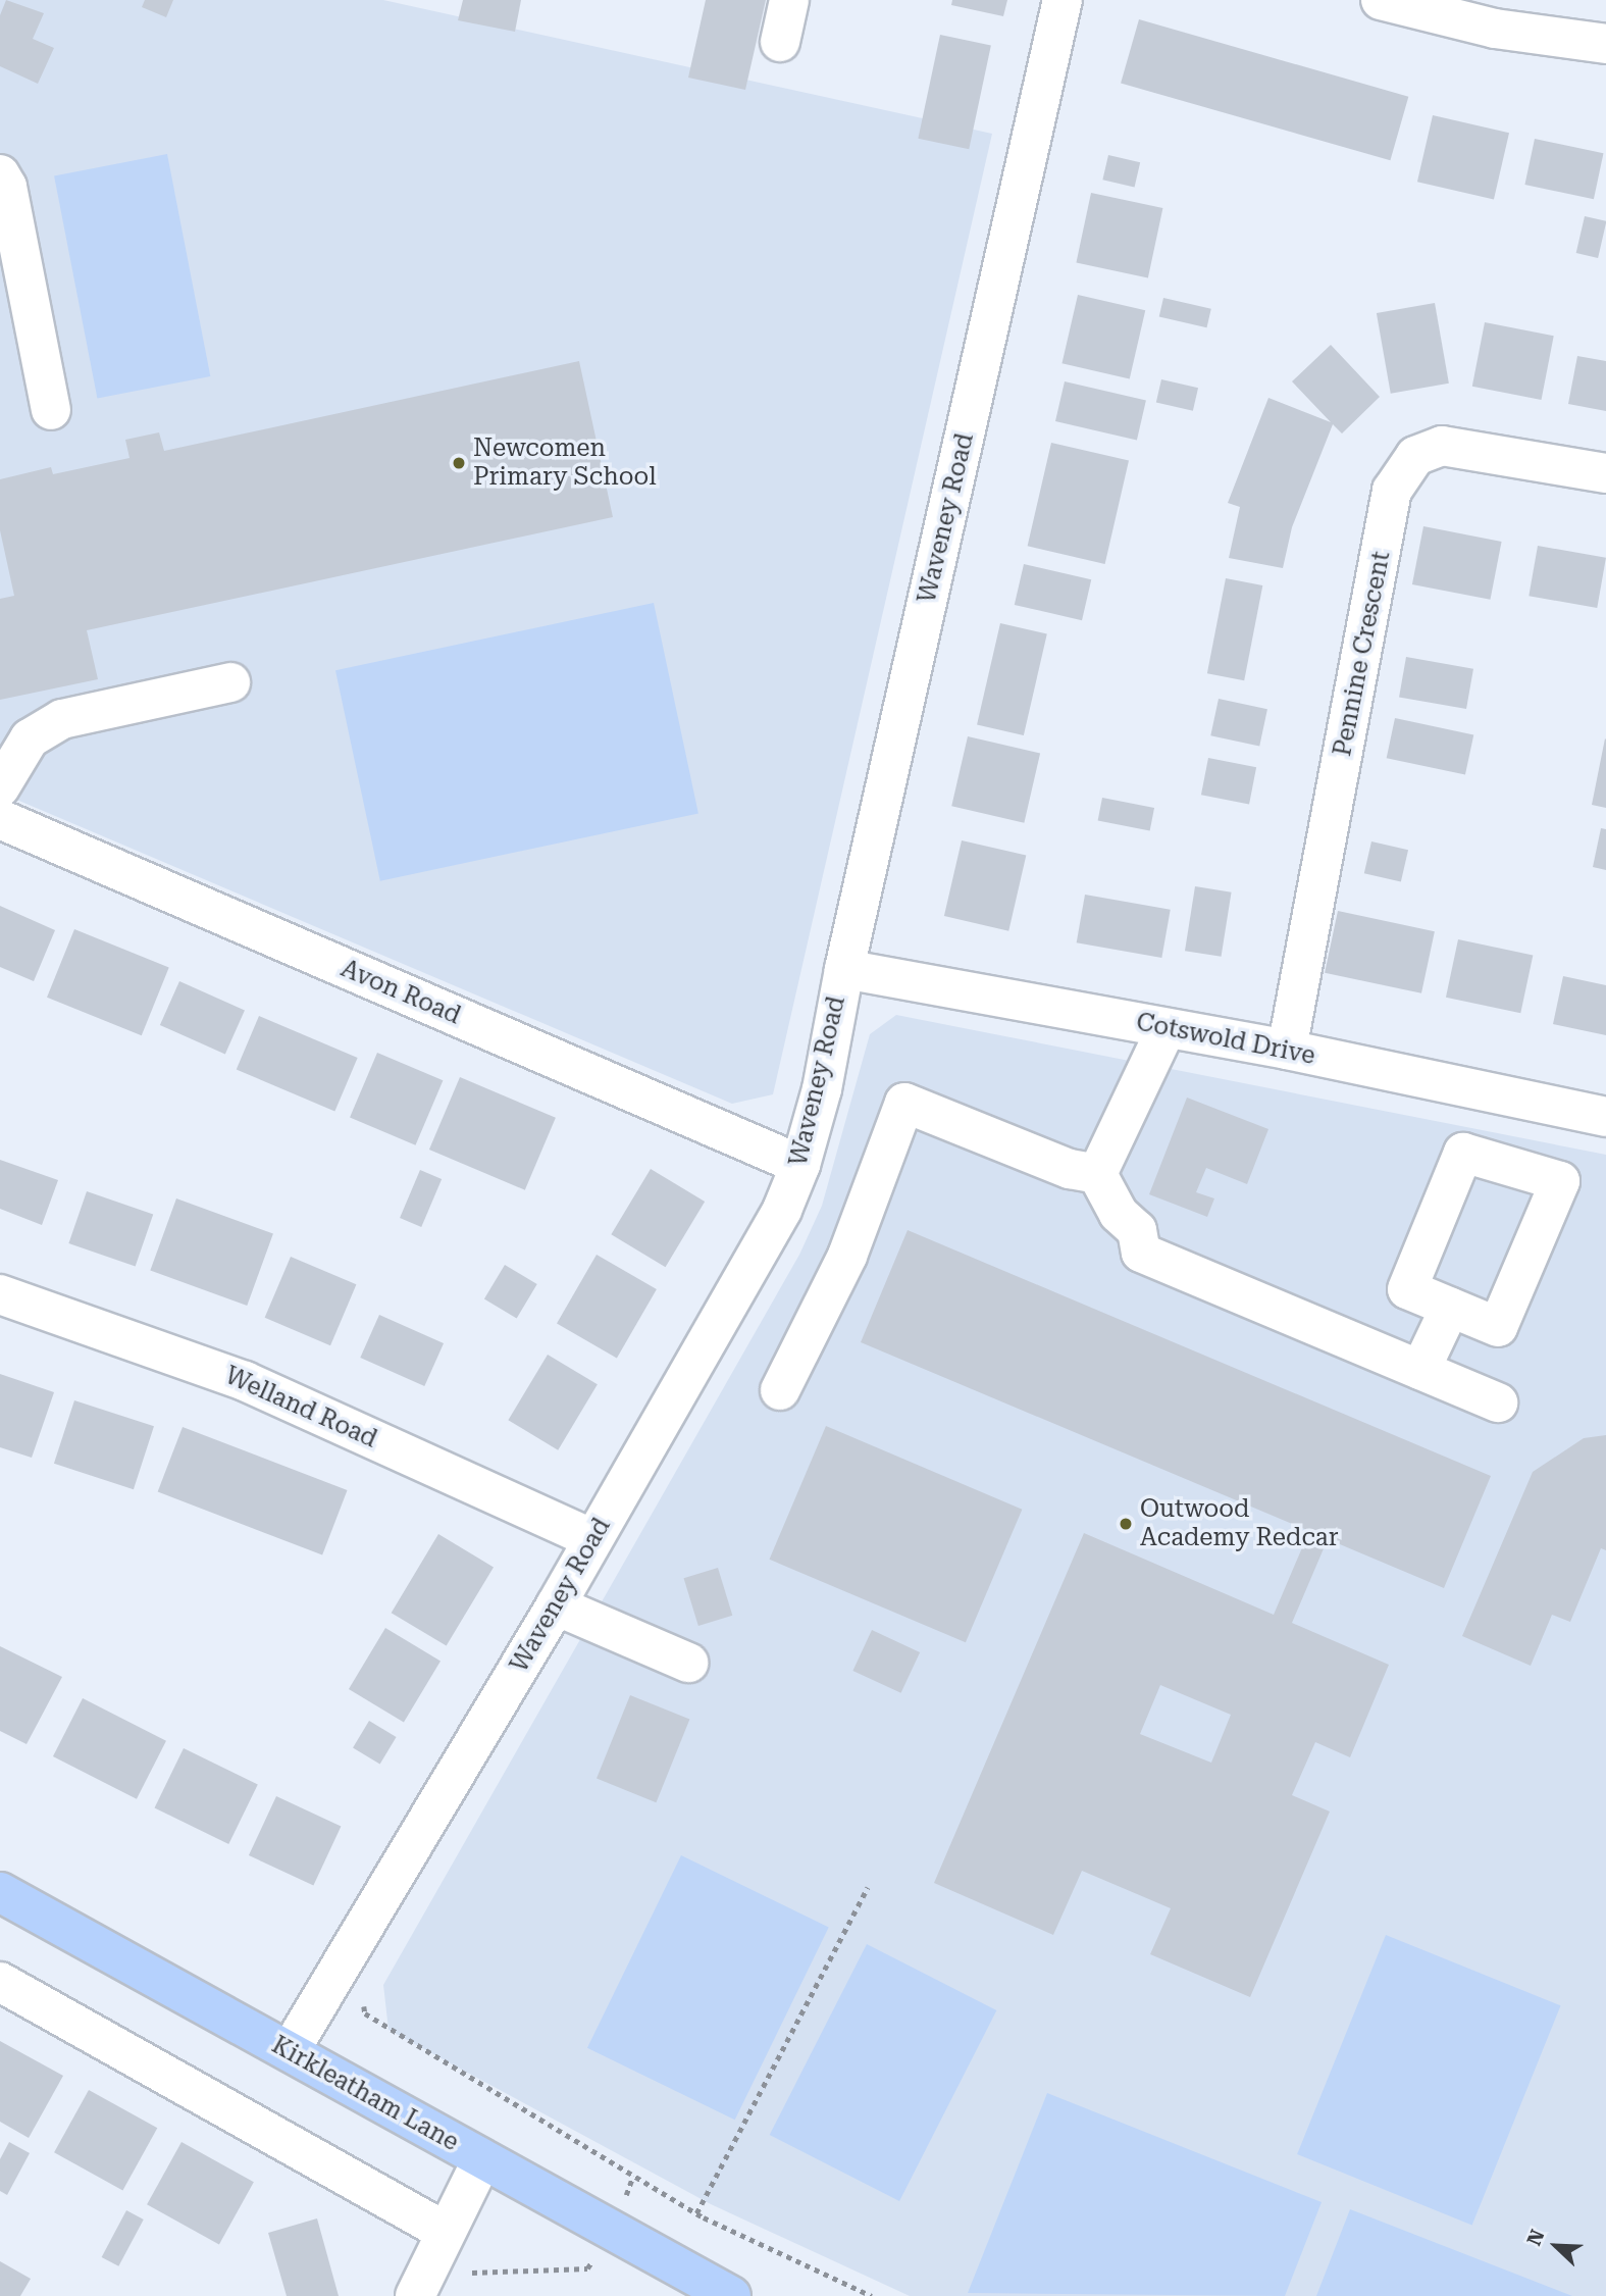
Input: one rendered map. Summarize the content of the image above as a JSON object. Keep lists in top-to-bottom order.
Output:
{
  "streets": {
    "main road": ["Kirkleatham Lane"],
    "street": [
      "Waveney Road",
      "Pennine Crescent",
      "Avon Road",
      "Cotswold Drive",
      "Welland Road"
    ]
  },
  "crossings": [
    ["Waveney Road", "Avon Road"],
    ["Waveney Road", "Cotswold Drive"],
    ["Waveney Road", "Welland Road"],
    ["Waveney Road", "Kirkleatham Lane"],
    ["Pennine Crescent", "Cotswold Drive"]
  ],
  "places": ["Newcomen Primary School", "Outwood Academy Redcar"],
  "north": "top left"
}
